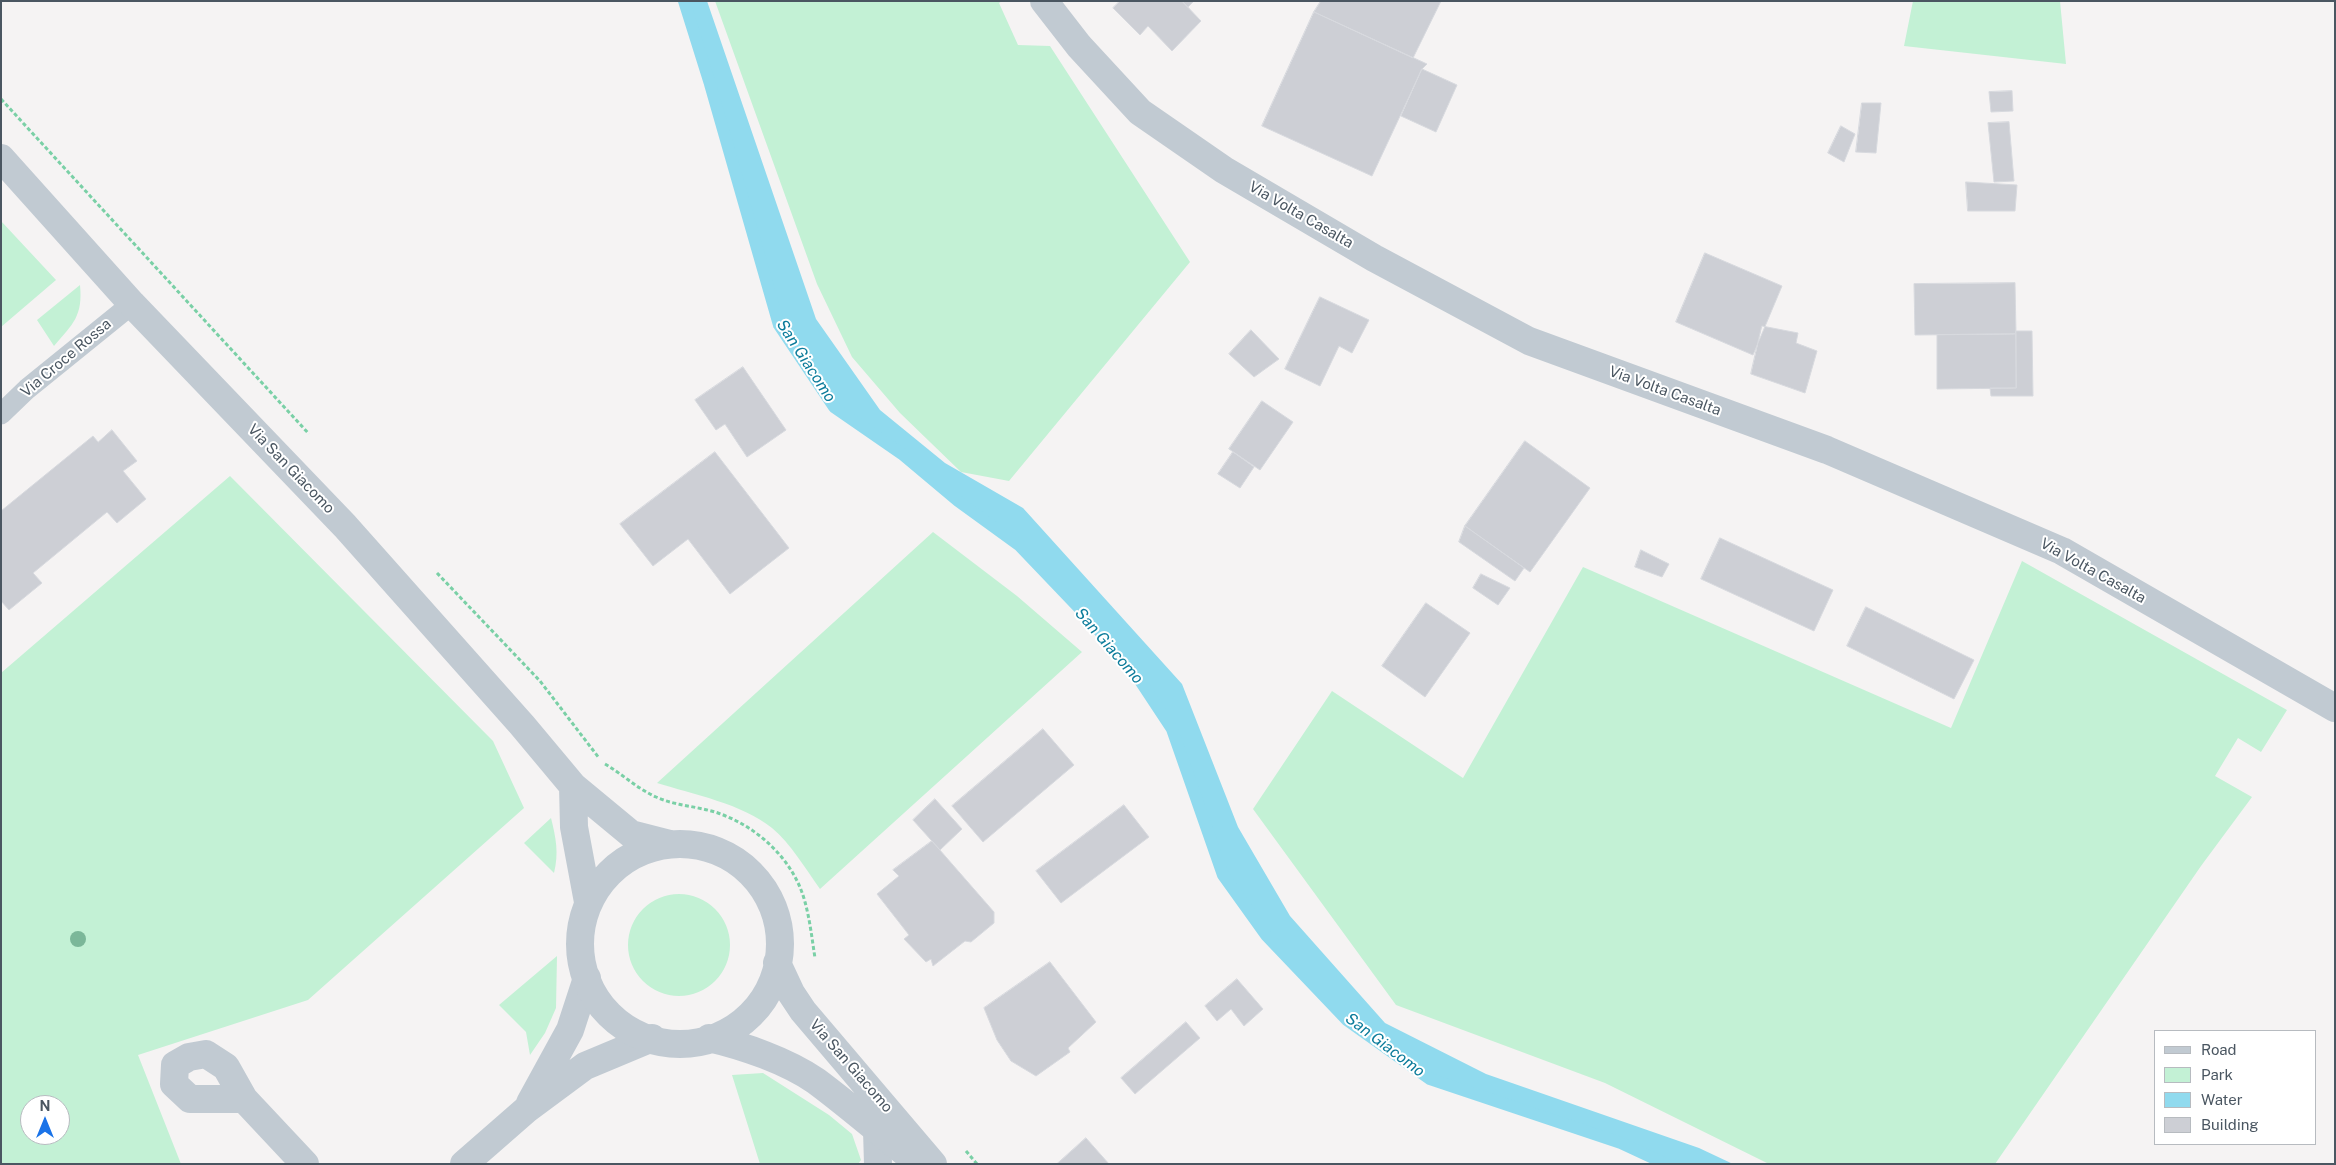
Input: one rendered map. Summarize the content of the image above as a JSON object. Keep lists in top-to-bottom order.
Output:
{
  "streets": {
    "street": ["Via Volta Casalta", "Via San Giacomo"],
    "lane": ["Via Croce Rossa"]
  },
  "crossings": [
    ["Via Croce Rossa", "Via San Giacomo"]
  ],
  "water": ["San Giacomo"],
  "legend": [
    "Road",
    "Park",
    "Water",
    "Building"
  ],
  "north": "top"
}
